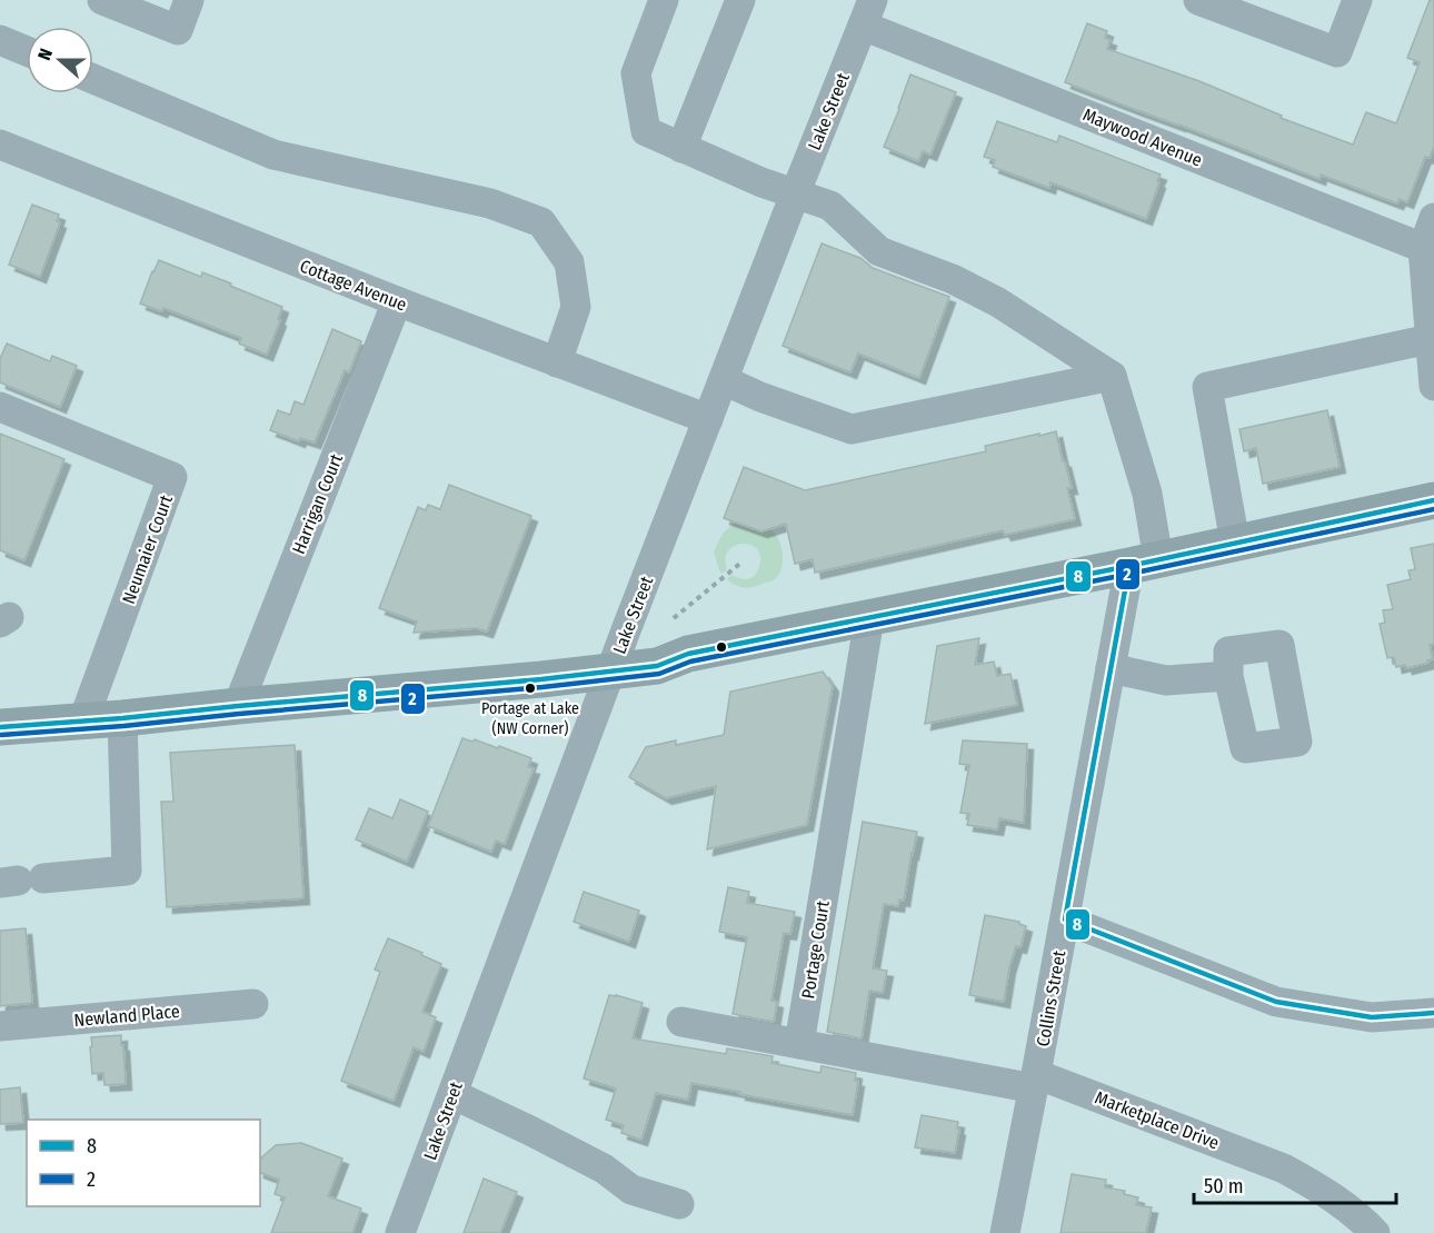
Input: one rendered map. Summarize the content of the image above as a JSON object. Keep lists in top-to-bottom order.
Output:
{
  "streets": {
    "street": [
      "Lake Street",
      "Maywood Avenue",
      "Cottage Avenue",
      "Harrigan Court",
      "Neumaier Court",
      "Portage Court",
      "Collins Street",
      "Newland Place",
      "Marketplace Drive"
    ]
  },
  "crossings": [
    ["Lake Street", "Maywood Avenue"],
    ["Lake Street", "Cottage Avenue"],
    ["Cottage Avenue", "Harrigan Court"],
    ["Collins Street", "Marketplace Drive"]
  ],
  "places": ["Portage at Lake (NW Corner)"],
  "lines": ["transit line 8", "transit line 2"],
  "legend": ["8", "2"],
  "scale_bar": "50 m",
  "north": "left"
}
